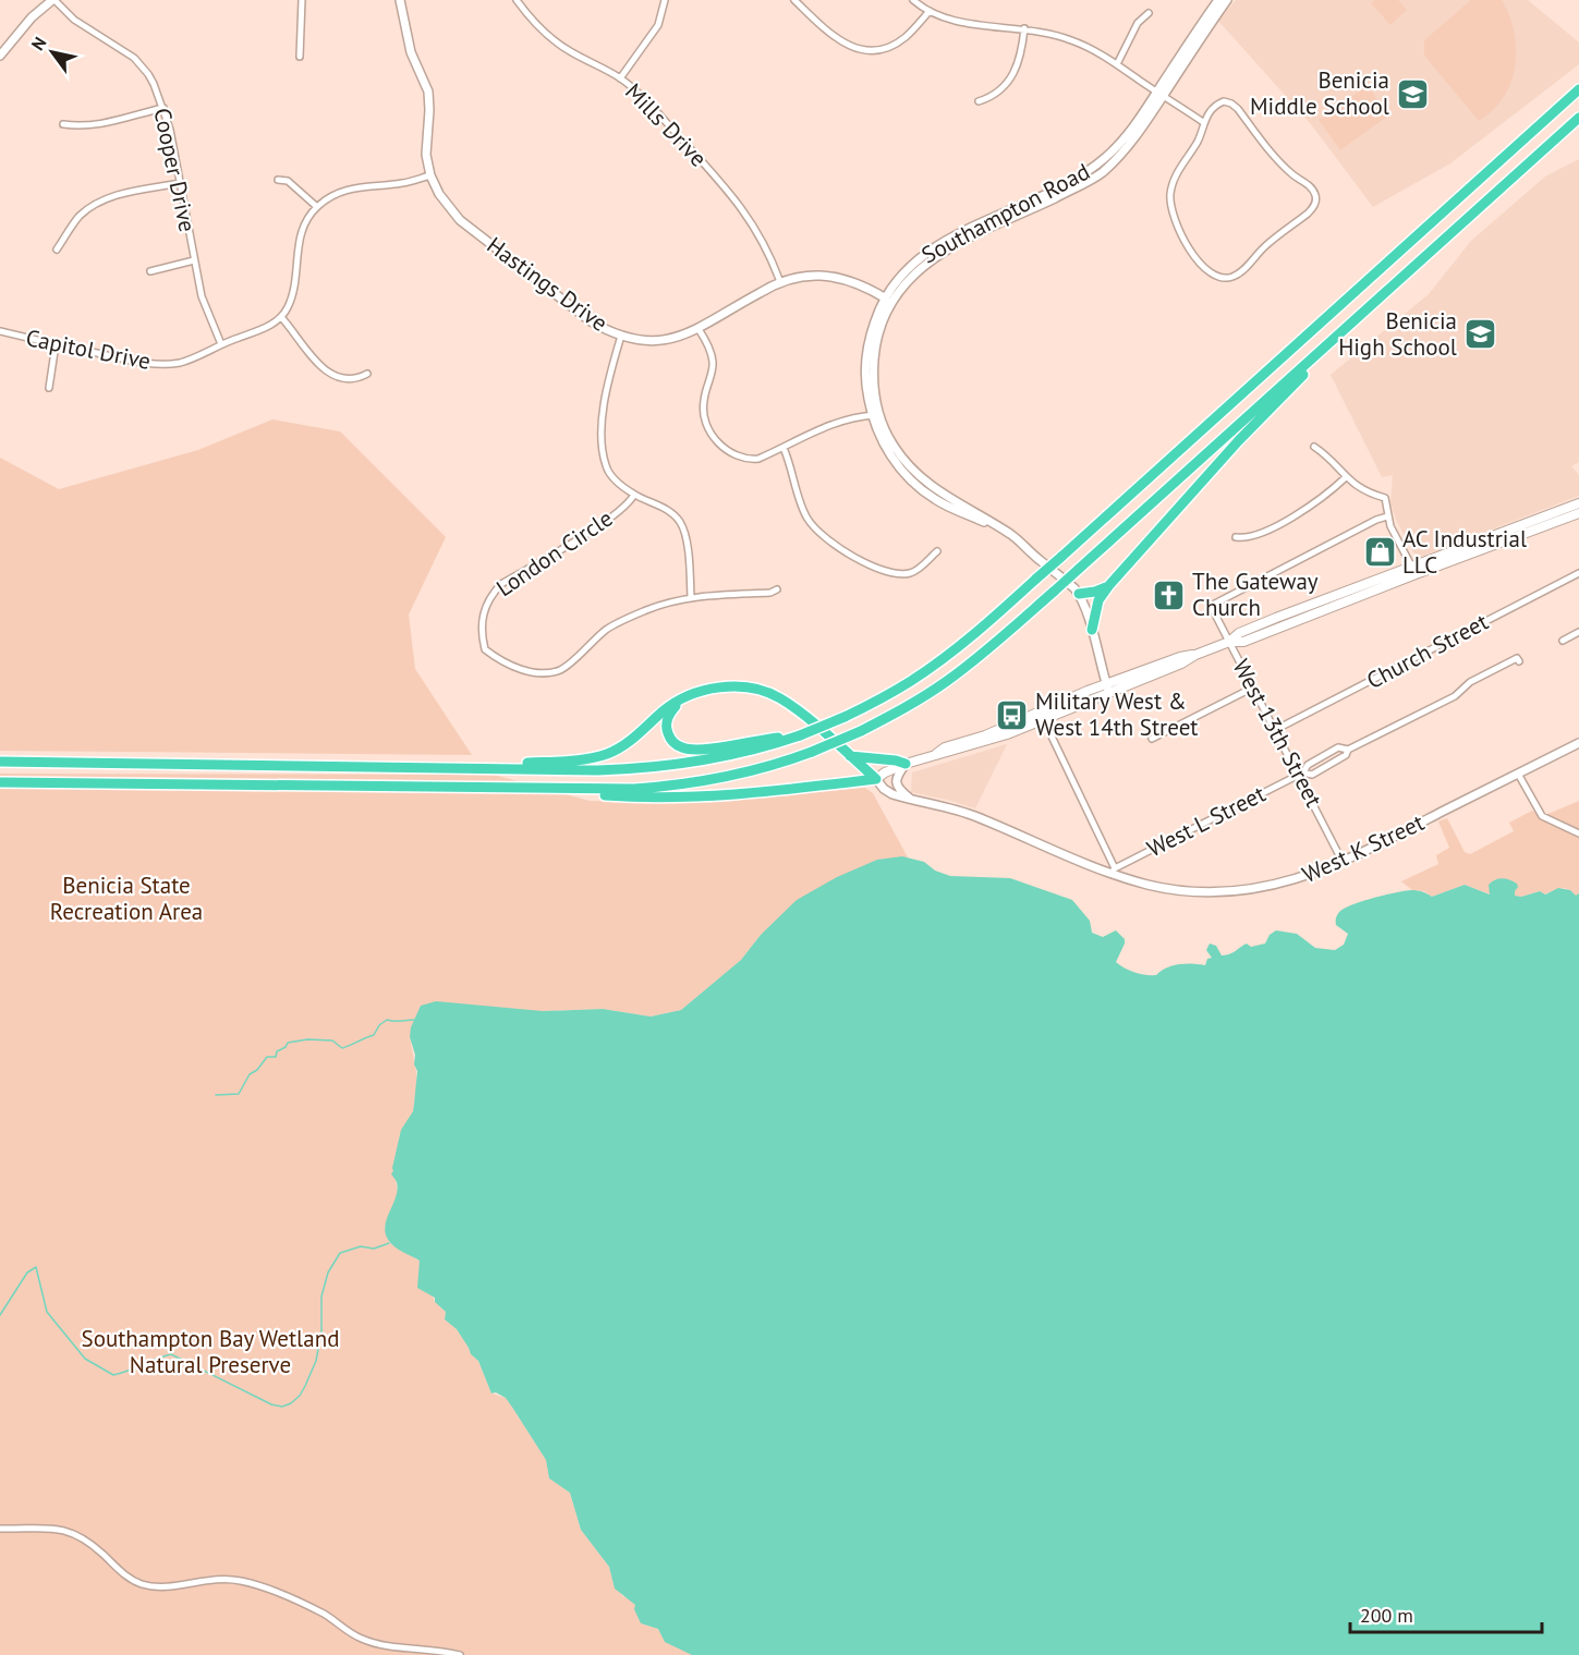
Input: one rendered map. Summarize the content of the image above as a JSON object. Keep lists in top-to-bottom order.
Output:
{
  "streets": {
    "street": [
      "Mills Drive",
      "Cooper Drive",
      "Southampton Road",
      "Hastings Drive",
      "Capitol Drive",
      "London Circle",
      "Church Street",
      "West 13th Street",
      "West L Street",
      "West K Street"
    ]
  },
  "crossings": [
    ["Mills Drive", "Hastings Drive"],
    ["Cooper Drive", "Capitol Drive"],
    ["Southampton Road", "Hastings Drive"],
    ["Church Street", "West 13th Street"],
    ["West 13th Street", "West L Street"],
    ["West 13th Street", "West K Street"],
    ["West L Street", "West K Street"]
  ],
  "parks": ["Benicia State Recreation Area", "Southampton Bay Wetland Natural Preserve"],
  "places": {
    "school or university": ["Benicia Middle School", "Benicia High School"],
    "shop": ["AC Industrial LLC"],
    "church": ["The Gateway Church"],
    "bus stop": ["Military West & West 14th Street"]
  },
  "scale_bar": "200 m",
  "north": "top left"
}
